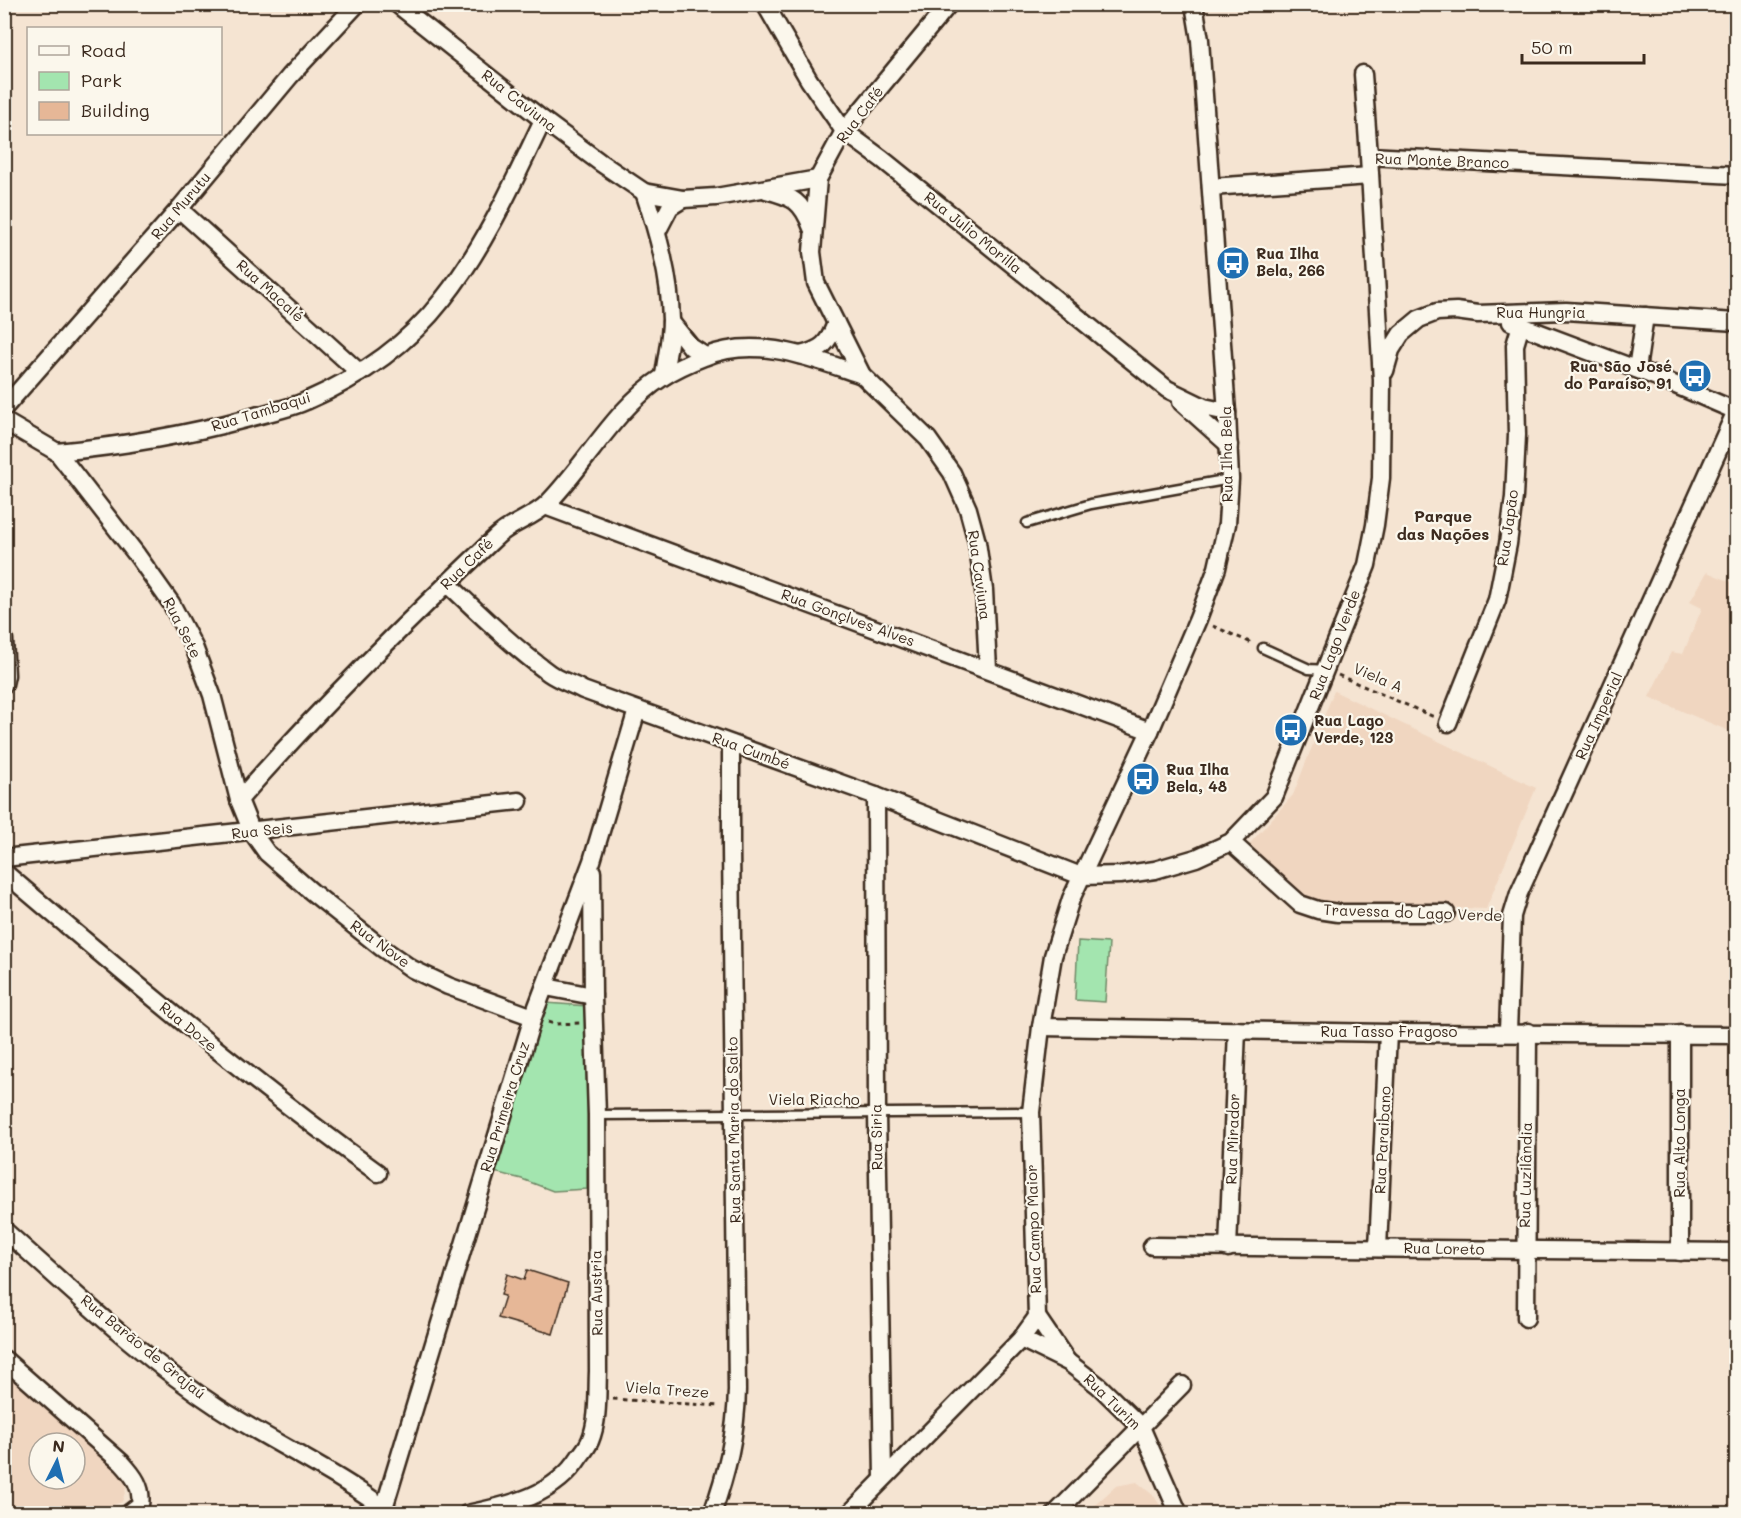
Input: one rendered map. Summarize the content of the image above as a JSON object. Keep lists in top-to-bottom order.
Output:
{
  "streets": {
    "street": [
      "Rua Caviuna",
      "Rua Café",
      "Rua Monte Branco",
      "Rua Murutu",
      "Rua Julio Morilla",
      "Rua Macalé",
      "Rua Hungria",
      "Rua Tambaqui",
      "Rua Ilha Bela",
      "Rua Japão",
      "Rua Gonçlves Alves",
      "Rua Sete",
      "Rua Lago Verde",
      "Rua Imperial",
      "Rua Cumbé",
      "Rua Seis",
      "Travessa do Lago Verde",
      "Rua Nove",
      "Rua Doze",
      "Rua Tasso Fragoso",
      "Rua Primeira Cruz",
      "Rua Santa Maria do Salto",
      "Rua Siria",
      "Rua Mirador",
      "Rua Paraibano",
      "Rua Alto Longa",
      "Rua Luzilândia",
      "Rua Campo Maior",
      "Rua Loreto",
      "Rua Austria",
      "Rua Barão de Grajaú",
      "Rua Turim"
    ],
    "lane": ["Viela Riacho"],
    "path": ["Viela A", "Viela Treze"]
  },
  "crossings": [
    ["Rua Caviuna", "Rua Café"],
    ["Rua Caviuna", "Rua Tambaqui"],
    ["Rua Caviuna", "Rua Gonçlves Alves"],
    ["Rua Café", "Rua Julio Morilla"],
    ["Rua Café", "Rua Gonçlves Alves"],
    ["Rua Café", "Rua Sete"],
    ["Rua Café", "Rua Cumbé"],
    ["Rua Monte Branco", "Rua Hungria"],
    ["Rua Monte Branco", "Rua Lago Verde"],
    ["Rua Murutu", "Rua Macalé"],
    ["Rua Julio Morilla", "Rua Ilha Bela"],
    ["Rua Macalé", "Rua Tambaqui"],
    ["Rua Hungria", "Rua Lago Verde"],
    ["Rua Tambaqui", "Rua Sete"],
    ["Rua Ilha Bela", "Rua Gonçlves Alves"],
    ["Rua Ilha Bela", "Rua Lago Verde"],
    ["Rua Ilha Bela", "Rua Cumbé"],
    ["Rua Ilha Bela", "Rua Campo Maior"],
    ["Rua Japão", "Viela A"],
    ["Rua Sete", "Rua Seis"],
    ["Rua Sete", "Rua Nove"],
    ["Rua Lago Verde", "Viela A"],
    ["Rua Lago Verde", "Rua Cumbé"],
    ["Rua Lago Verde", "Travessa do Lago Verde"],
    ["Rua Lago Verde", "Rua Campo Maior"],
    ["Rua Imperial", "Travessa do Lago Verde"],
    ["Rua Imperial", "Rua Tasso Fragoso"],
    ["Rua Cumbé", "Rua Primeira Cruz"],
    ["Rua Cumbé", "Rua Santa Maria do Salto"],
    ["Rua Cumbé", "Rua Siria"],
    ["Rua Cumbé", "Rua Campo Maior"],
    ["Rua Seis", "Rua Nove"],
    ["Rua Nove", "Rua Primeira Cruz"],
    ["Rua Tasso Fragoso", "Rua Mirador"],
    ["Rua Tasso Fragoso", "Rua Paraibano"],
    ["Rua Tasso Fragoso", "Rua Alto Longa"],
    ["Rua Tasso Fragoso", "Rua Luzilândia"],
    ["Rua Tasso Fragoso", "Rua Campo Maior"],
    ["Viela Riacho", "Rua Santa Maria do Salto"],
    ["Viela Riacho", "Rua Siria"],
    ["Viela Riacho", "Rua Campo Maior"],
    ["Viela Riacho", "Rua Austria"],
    ["Rua Primeira Cruz", "Rua Austria"],
    ["Rua Primeira Cruz", "Rua Barão de Grajaú"],
    ["Rua Santa Maria do Salto", "Viela Treze"],
    ["Rua Mirador", "Rua Loreto"],
    ["Rua Paraibano", "Rua Loreto"],
    ["Rua Alto Longa", "Rua Loreto"],
    ["Rua Luzilândia", "Rua Loreto"],
    ["Rua Campo Maior", "Rua Turim"],
    ["Rua Austria", "Viela Treze"]
  ],
  "districts": ["Parque das Nações"],
  "places": {
    "bus stop": [
      "Rua Ilha Bela, 266",
      "Rua São José do Paraíso, 91",
      "Rua Lago Verde, 123",
      "Rua Ilha Bela, 48"
    ]
  },
  "legend": ["Road", "Park", "Building"],
  "scale_bar": "50 m",
  "north": "top"
}
